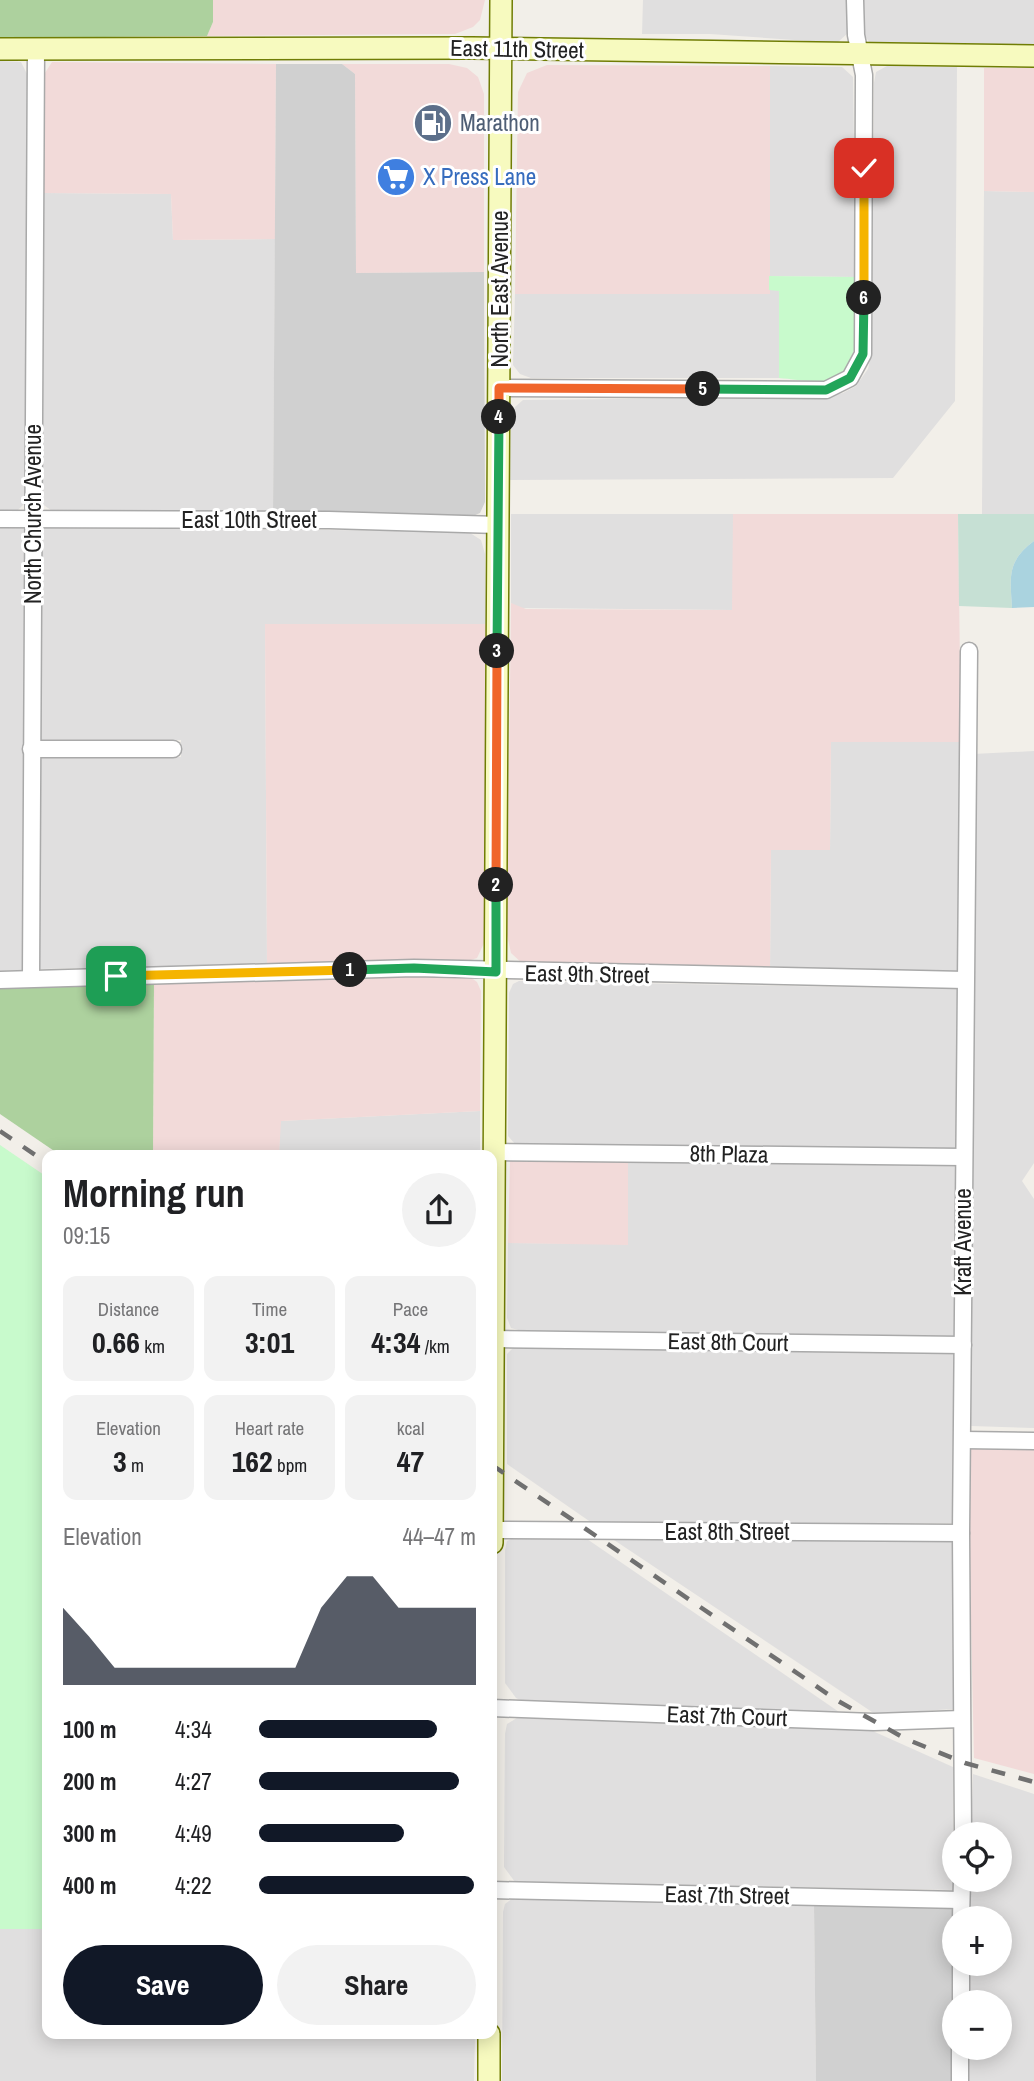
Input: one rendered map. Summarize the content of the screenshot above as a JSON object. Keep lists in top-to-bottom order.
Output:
{
  "streets": {
    "main road": ["East 11th Street", "North East Avenue"],
    "street": [
      "North Church Avenue",
      "East 10th Street",
      "East 9th Street",
      "8th Plaza",
      "Kraft Avenue",
      "East 8th Court",
      "East 8th Street",
      "East 7th Court",
      "East 7th Street"
    ]
  },
  "crossings": [
    ["East 11th Street", "North East Avenue"],
    ["East 11th Street", "North Church Avenue"],
    ["North East Avenue", "East 10th Street"],
    ["North East Avenue", "East 9th Street"],
    ["North Church Avenue", "East 10th Street"],
    ["North Church Avenue", "East 9th Street"],
    ["East 9th Street", "Kraft Avenue"],
    ["8th Plaza", "Kraft Avenue"],
    ["Kraft Avenue", "East 8th Court"],
    ["Kraft Avenue", "East 8th Street"],
    ["Kraft Avenue", "East 7th Court"]
  ],
  "places": {
    "fuel station": ["Marathon"],
    "supermarket": ["X Press Lane"]
  },
  "page": {
    "pins": [
      "6",
      "5",
      "4",
      "3",
      "2",
      "1"
    ],
    "heading": ["Morning run", "09:15"],
    "stats": [
      ["Distance", "0.66 km"],
      ["Time", "3:01"],
      ["Pace", "4:34 /km"],
      ["Elevation", "3 m"],
      ["Heart rate", "162 bpm"],
      ["kcal", "47"]
    ],
    "chart": ["Elevation", "44–47 m"],
    "list": [
      {
        "name": "100 m",
        "note": "4:34"
      },
      {
        "name": "200 m",
        "note": "4:27"
      },
      {
        "name": "300 m",
        "note": "4:49"
      },
      {
        "name": "400 m",
        "note": "4:22"
      }
    ],
    "map_buttons": ["+", "−"],
    "buttons": ["Save", "Share"]
  }
}
